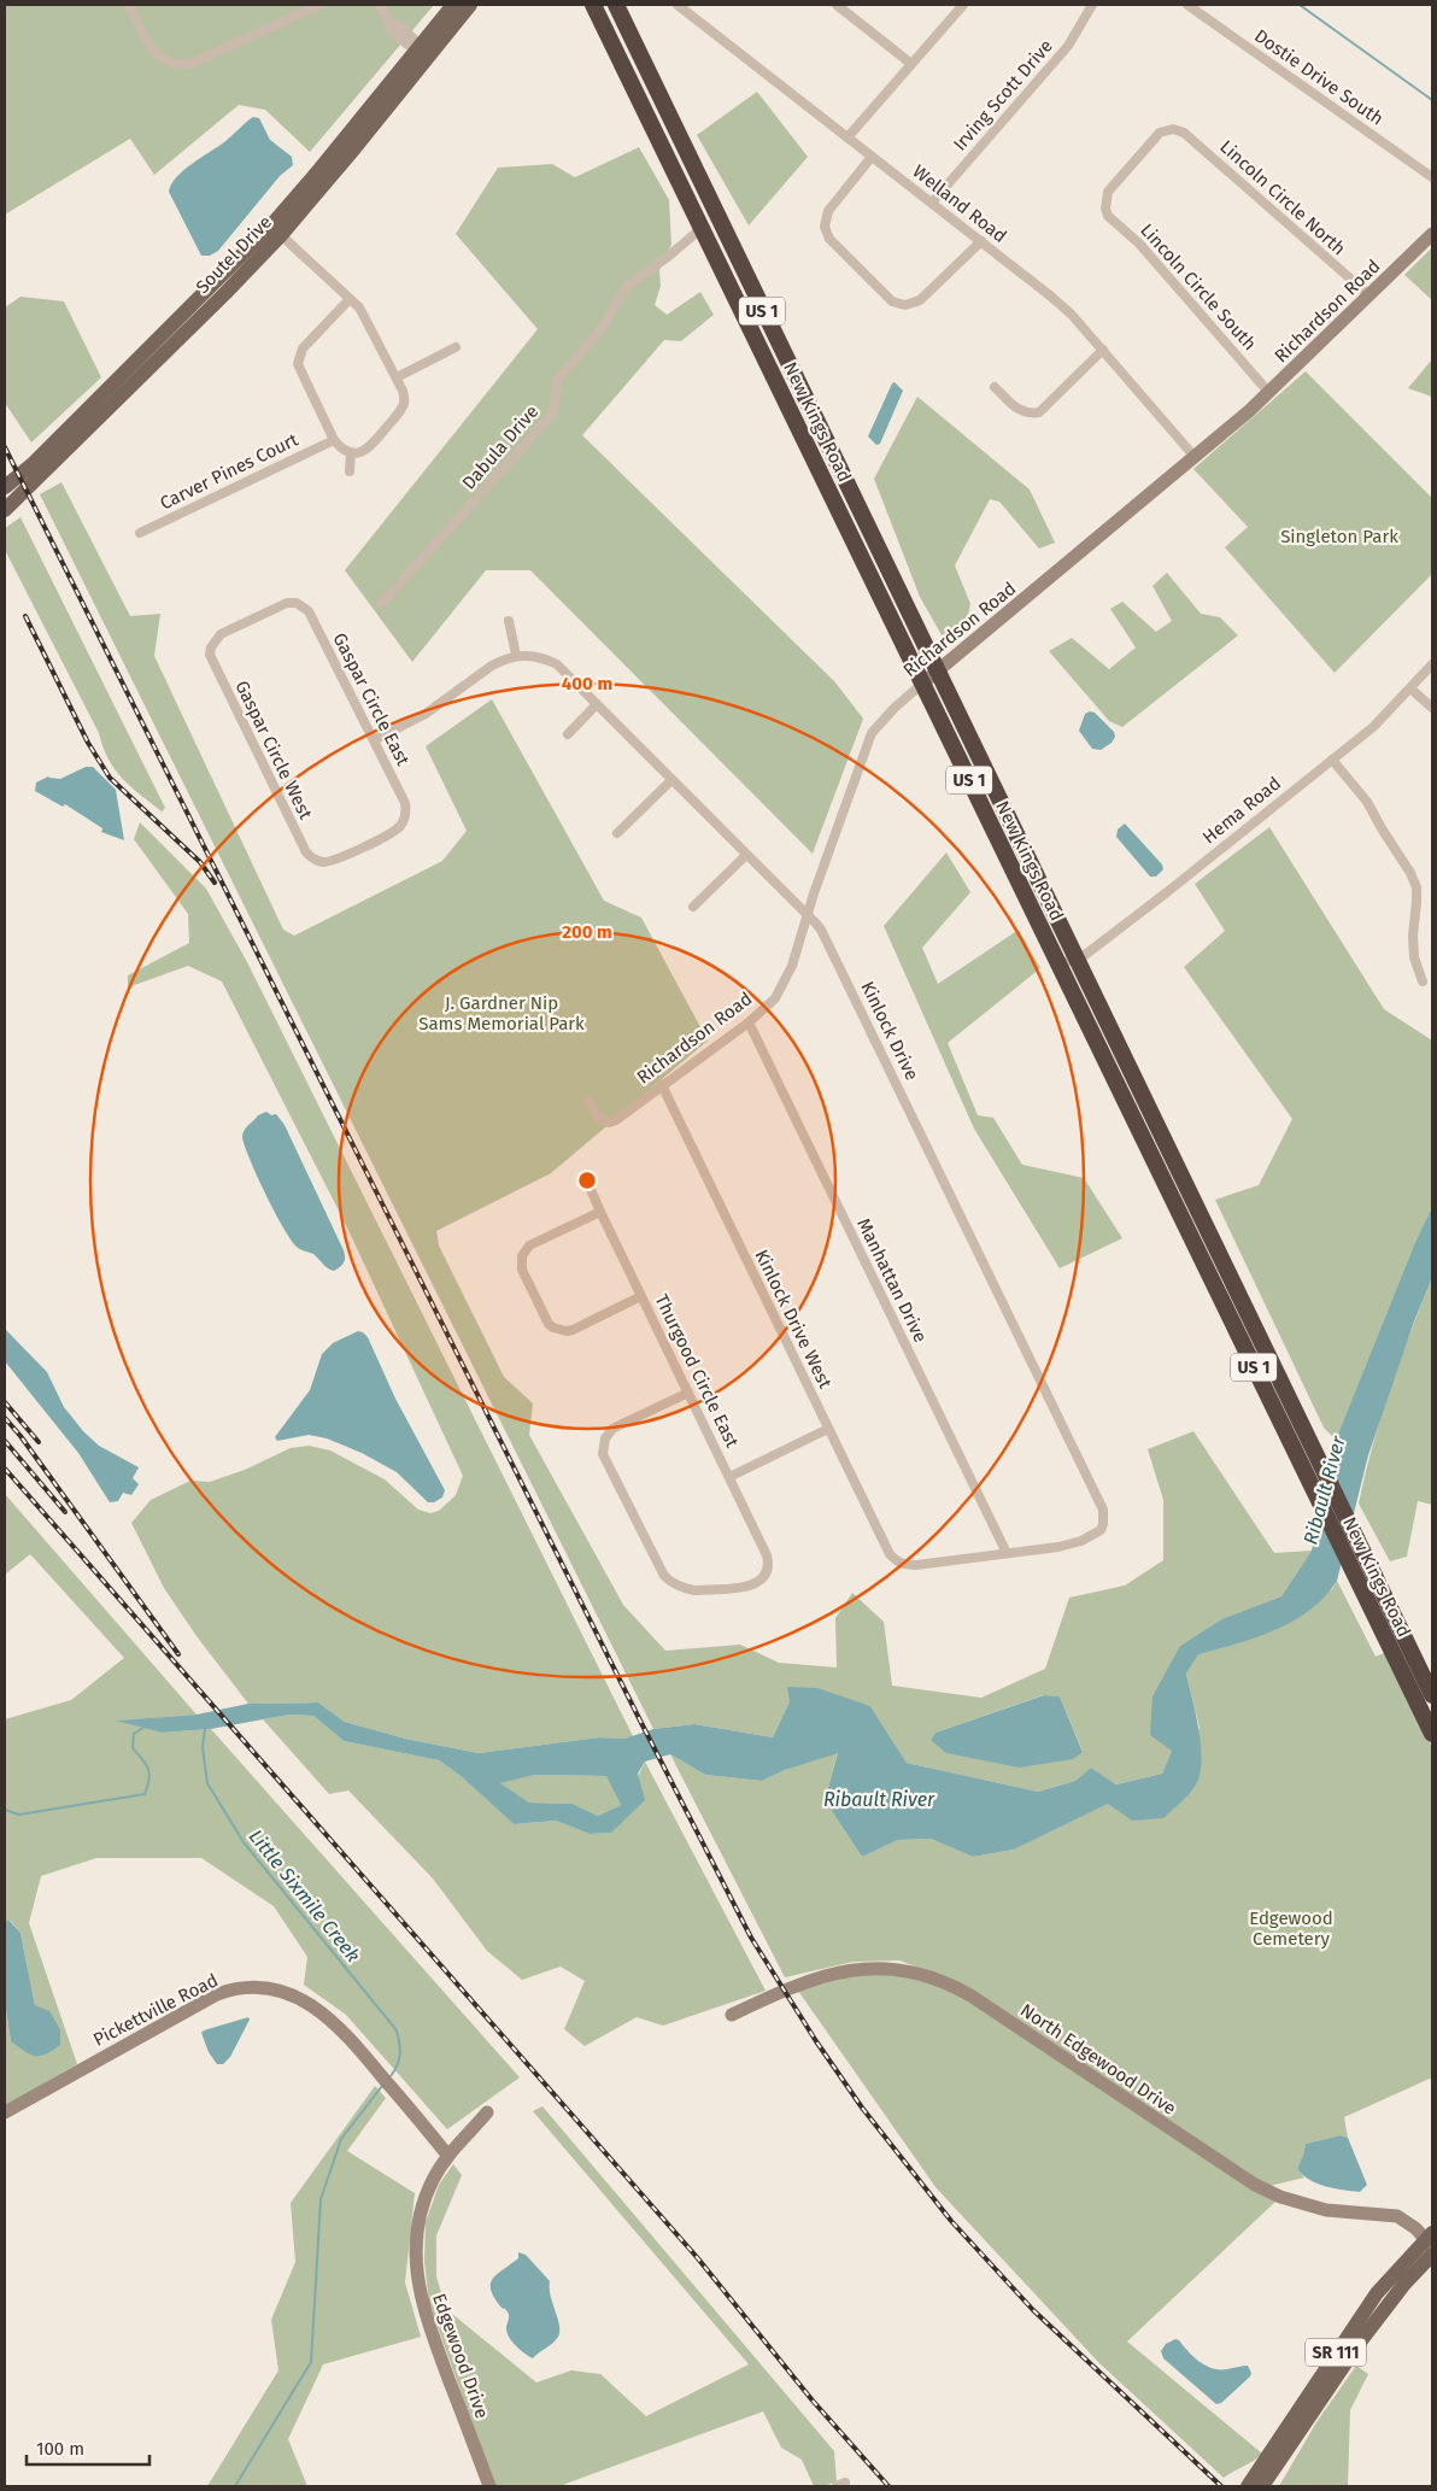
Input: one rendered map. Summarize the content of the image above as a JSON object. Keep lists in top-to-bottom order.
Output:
{
  "streets": {
    "highway": ["US 1", "New Kings Road"],
    "main road": ["Soutel Drive", "SR 111"],
    "street": [
      "Dostie Drive South",
      "Irving Scott Drive",
      "Lincoln Circle North",
      "Welland Road",
      "Lincoln Circle South",
      "Richardson Road",
      "Dabula Drive",
      "Carver Pines Court",
      "Gaspar Circle East",
      "Gaspar Circle West",
      "Hema Road",
      "Kinlock Drive",
      "Manhattan Drive",
      "Kinlock Drive West",
      "Thurgood Circle East",
      "Pickettville Road",
      "North Edgewood Drive",
      "Edgewood Drive"
    ]
  },
  "crossings": [
    ["Irving Scott Drive", "Welland Road"],
    ["Lincoln Circle North", "Lincoln Circle South"],
    ["Lincoln Circle North", "Richardson Road"],
    ["Welland Road", "Richardson Road"],
    ["Lincoln Circle South", "Richardson Road"],
    ["Richardson Road", "New Kings Road"],
    ["Richardson Road", "Kinlock Drive"],
    ["Richardson Road", "Manhattan Drive"],
    ["Richardson Road", "Kinlock Drive West"],
    ["New Kings Road", "Dabula Drive"],
    ["New Kings Road", "Hema Road"],
    ["Gaspar Circle East", "Gaspar Circle West"],
    ["Kinlock Drive", "Manhattan Drive"],
    ["Kinlock Drive", "Kinlock Drive West"],
    ["Manhattan Drive", "Kinlock Drive West"],
    ["Pickettville Road", "Edgewood Drive"],
    ["North Edgewood Drive", "SR 111"]
  ],
  "water": ["Ribault River", "Little Sixmile Creek"],
  "parks": ["Singleton Park", "J. Gardner Nip Sams Memorial Park", "Edgewood Cemetery"],
  "scale_bar": "100 m",
  "rings": ["400 m", "200 m"]
}
